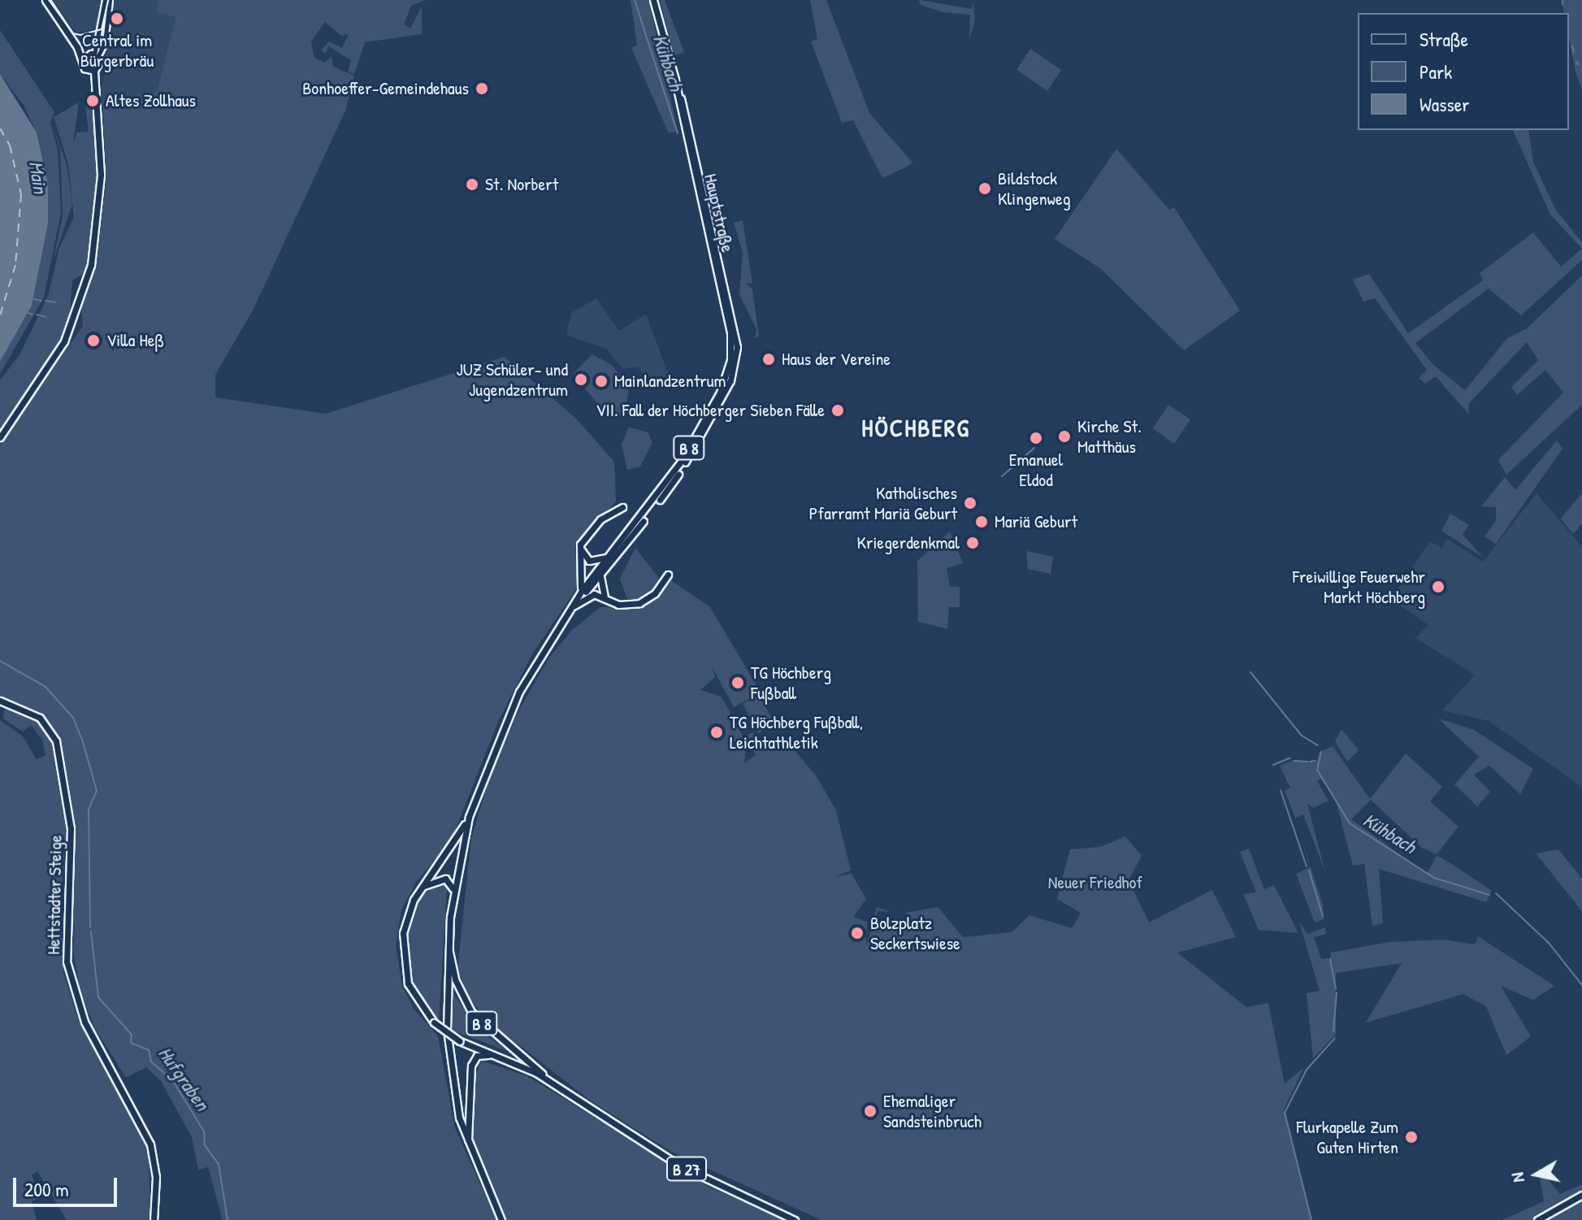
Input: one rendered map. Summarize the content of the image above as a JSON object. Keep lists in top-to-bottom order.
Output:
{
  "streets": {
    "main road": [
      "Hauptstraße",
      "B 8",
      "Hettstadter Steige",
      "B 27"
    ]
  },
  "crossings": [
    ["Hauptstraße", "B 8"],
    ["B 8", "B 27"]
  ],
  "districts": ["HÖCHBERG"],
  "water": ["Kühbach", "Main", "Hufgraben"],
  "parks": ["Neuer Friedhof"],
  "places": [
    "Central im Bürgerbräu",
    "Bonhoeffer-Gemeindehaus",
    "Altes Zollhaus",
    "St. Norbert",
    "Bildstock Klingenweg",
    "Villa Heß",
    "Haus der Vereine",
    "JUZ Schüler- und Jugendzentrum",
    "Mainlandzentrum",
    "VII. Fall der Höchberger Sieben Fälle",
    "Kirche St. Matthäus",
    "Emanuel Eldod",
    "Katholisches Pfarramt Mariä Geburt",
    "Mariä Geburt",
    "Kriegerdenkmal",
    "Freiwillige Feuerwehr Markt Höchberg",
    "TG Höchberg Fußball",
    "TG Höchberg Fußball, Leichtathletik",
    "Bolzplatz Seckertswiese",
    "Ehemaliger Sandsteinbruch",
    "Flurkapelle Zum Guten Hirten"
  ],
  "legend": ["Straße", "Park", "Wasser"],
  "scale_bar": "200 m",
  "north": "left"
}
